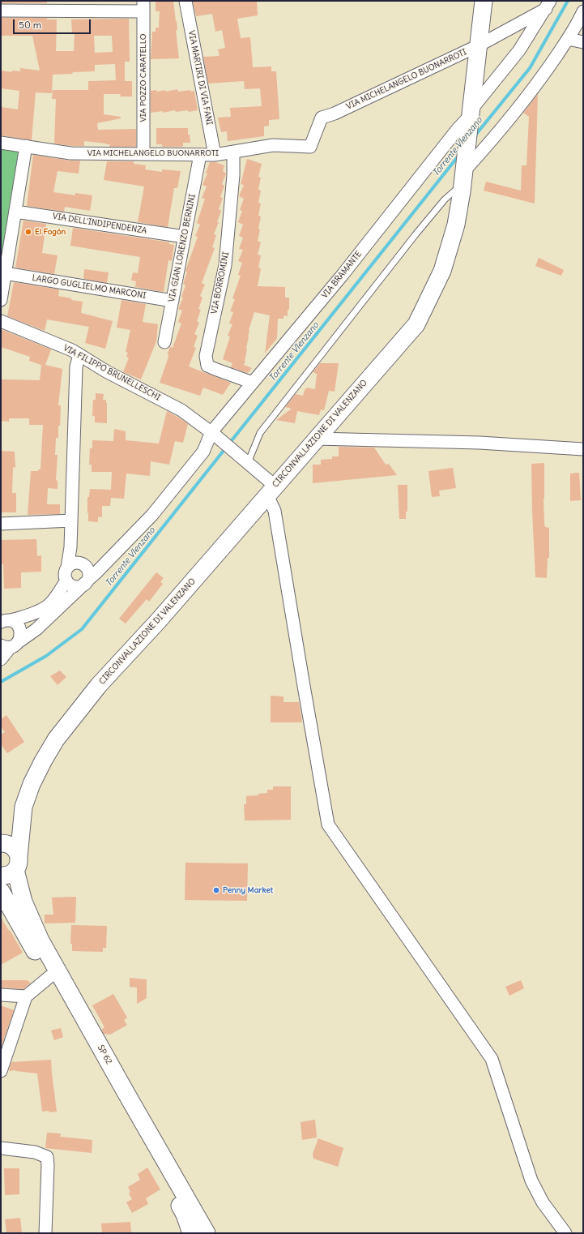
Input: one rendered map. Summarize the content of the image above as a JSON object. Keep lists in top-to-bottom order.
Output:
{
  "streets": {
    "main road": ["CIRCONVALLAZIONE DI VALENZANO", "SP 62"],
    "street": [
      "VIA POZZO CARATELLO",
      "VIA MARTIRI DI VIA FANI",
      "VIA MICHELANGELO BUONARROTI",
      "VIA DELL'INDIPENDENZA",
      "VIA GIAN LORENZO BERNINI",
      "VIA BRAMANTE",
      "VIA BORROMINI",
      "LARGO GUGLIELMO MARCONI",
      "VIA FILIPPO BRUNELLESCHI"
    ]
  },
  "crossings": [
    ["VIA POZZO CARATELLO", "VIA MICHELANGELO BUONARROTI"],
    ["VIA MARTIRI DI VIA FANI", "VIA MICHELANGELO BUONARROTI"],
    ["VIA MICHELANGELO BUONARROTI", "VIA GIAN LORENZO BERNINI"],
    ["VIA MICHELANGELO BUONARROTI", "VIA BORROMINI"],
    ["VIA MICHELANGELO BUONARROTI", "CIRCONVALLAZIONE DI VALENZANO"],
    ["VIA DELL'INDIPENDENZA", "VIA GIAN LORENZO BERNINI"],
    ["VIA GIAN LORENZO BERNINI", "LARGO GUGLIELMO MARCONI"],
    ["VIA BRAMANTE", "VIA BORROMINI"],
    ["VIA BRAMANTE", "VIA FILIPPO BRUNELLESCHI"],
    ["VIA BRAMANTE", "CIRCONVALLAZIONE DI VALENZANO"],
    ["VIA FILIPPO BRUNELLESCHI", "CIRCONVALLAZIONE DI VALENZANO"]
  ],
  "water": ["Torrente Vlenzano"],
  "places": ["El Fogón", "Penny Market"],
  "scale_bar": "50 m"
}
